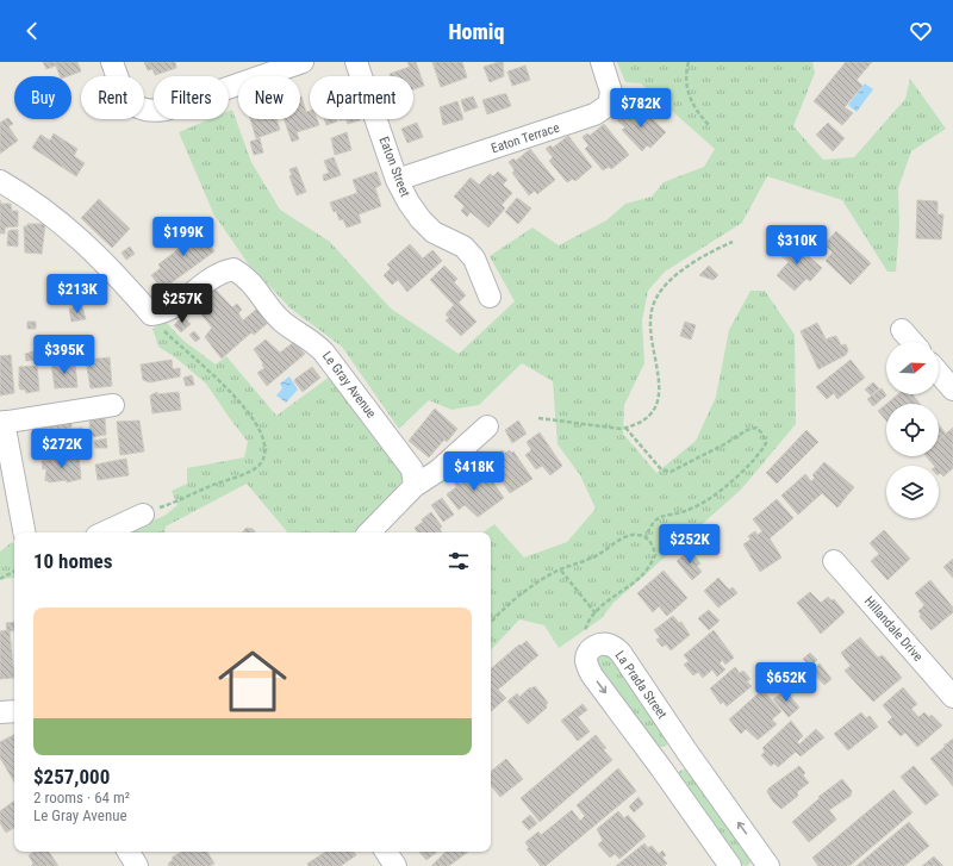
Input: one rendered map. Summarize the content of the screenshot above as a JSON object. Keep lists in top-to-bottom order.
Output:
{
  "streets": {
    "street": [
      "Eaton Terrace",
      "Eaton Street",
      "Le Gray Avenue",
      "Hillandale Drive",
      "La Prada Street"
    ]
  },
  "crossings": [
    ["Eaton Terrace", "Eaton Street"]
  ],
  "north": "right",
  "page": {
    "header": "Homiq",
    "chip": [
      "Buy",
      "Rent",
      "Filters",
      "New",
      "Apartment"
    ],
    "price": [
      "$782K",
      "$199K",
      "$310K",
      "$213K",
      "$257K",
      "$395K",
      "$272K",
      "$418K",
      "$252K",
      "$652K"
    ],
    "heading": "10 homes",
    "list": [
      {
        "name": "$257,000",
        "note": "2 rooms · 64 m² · Le Gray Avenue"
      }
    ]
  }
}
